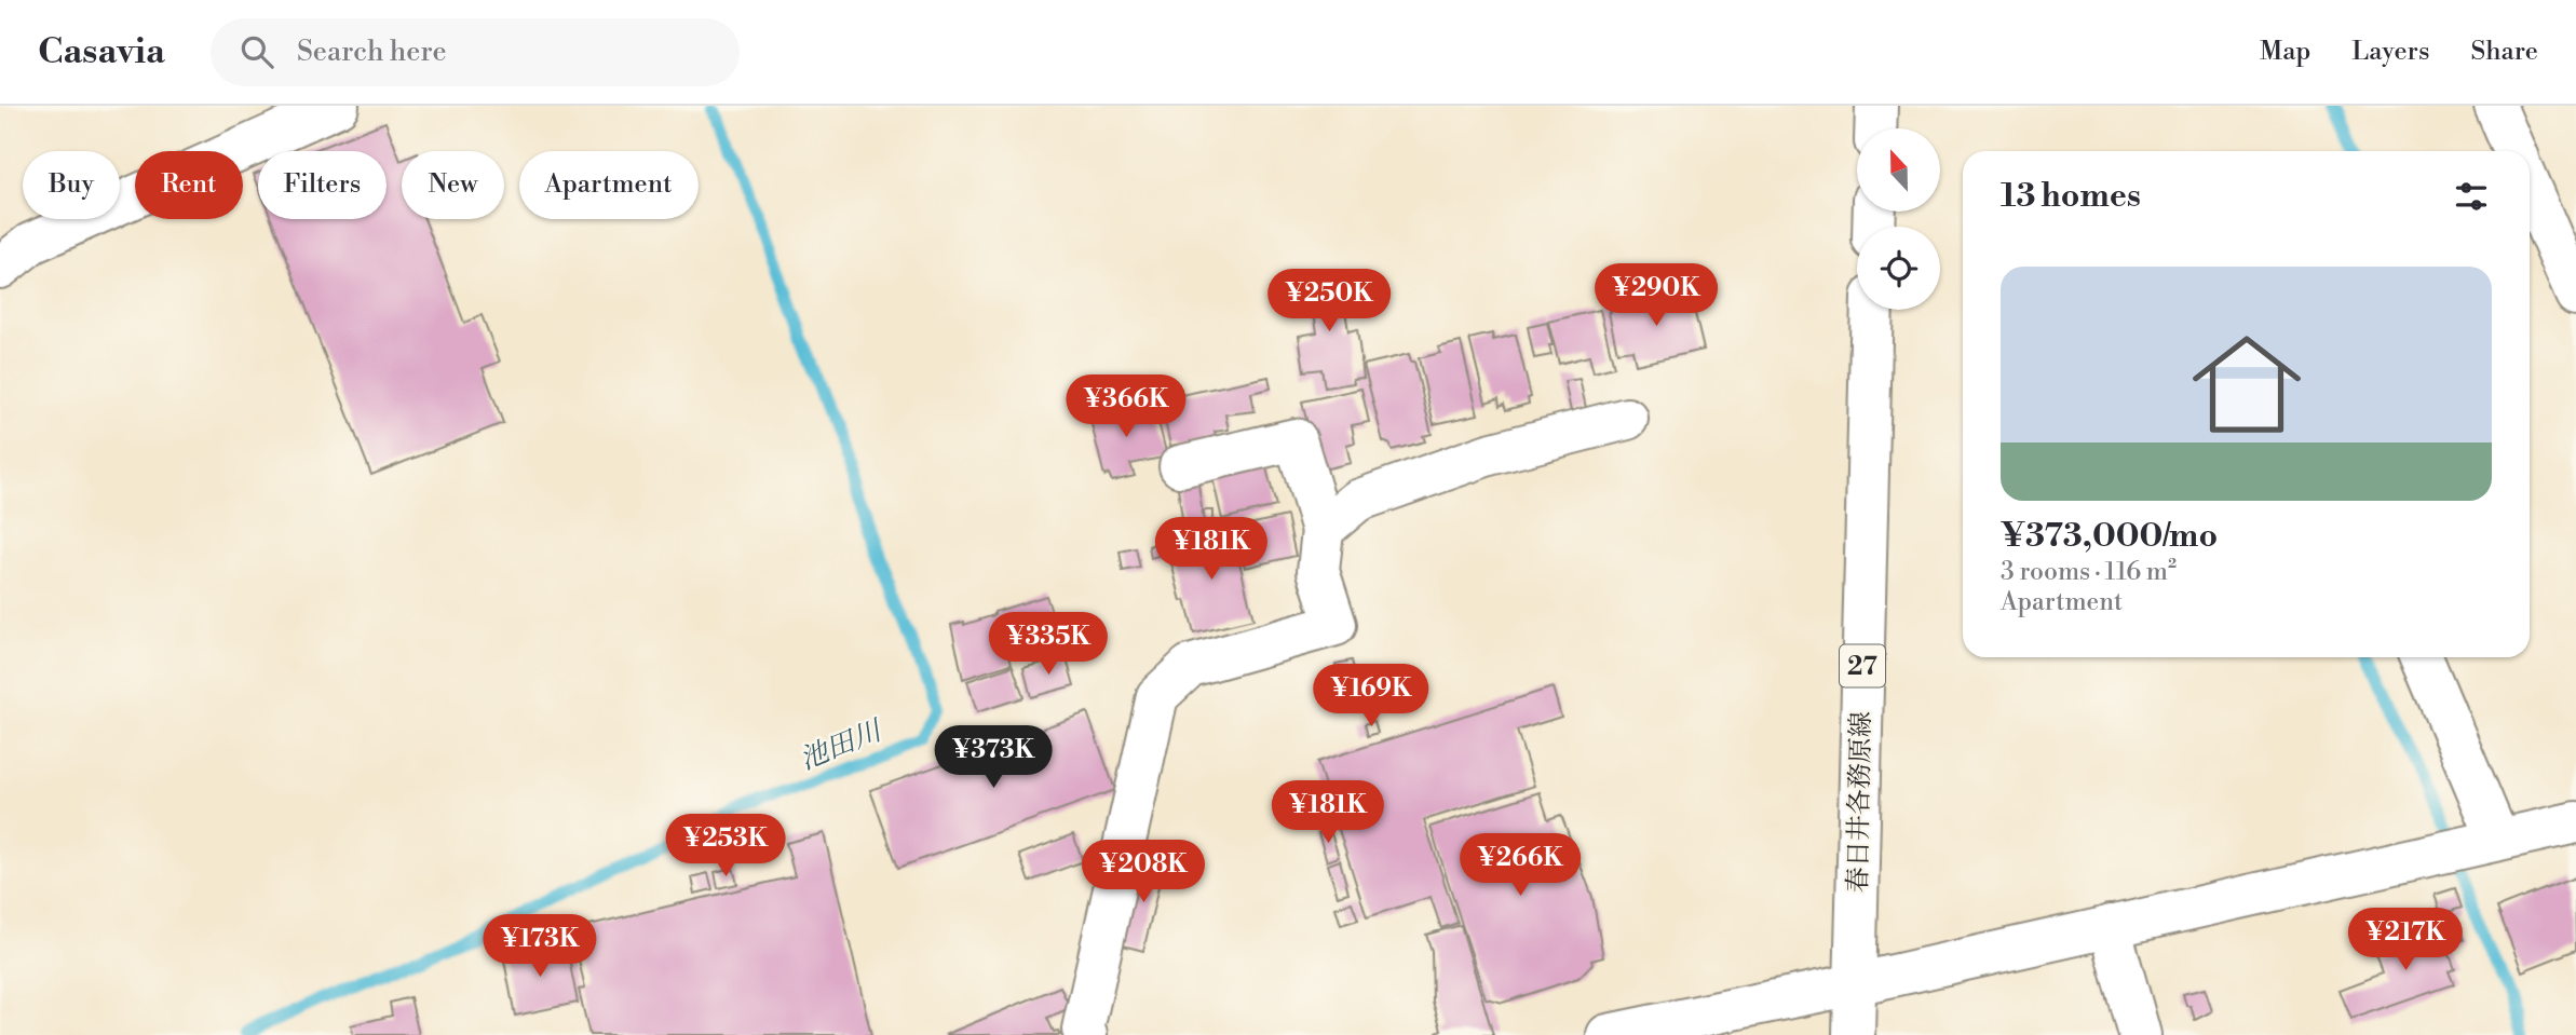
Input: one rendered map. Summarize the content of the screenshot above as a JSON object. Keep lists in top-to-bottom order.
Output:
{
  "streets": {
    "street": ["27", "春日井各務原線"]
  },
  "water": ["池田川"],
  "north": "top",
  "page": {
    "header": "Casavia",
    "search": "Search here",
    "nav": ["Map", "Layers", "Share"],
    "chip": [
      "Buy",
      "Rent",
      "Filters",
      "New",
      "Apartment"
    ],
    "heading": "13 homes",
    "list": [
      {
        "name": "¥373,000/mo",
        "note": "3 rooms · 116 m² · Apartment"
      }
    ],
    "price": [
      "¥290K",
      "¥250K",
      "¥366K",
      "¥181K",
      "¥335K",
      "¥169K",
      "¥373K",
      "¥181K",
      "¥253K",
      "¥266K",
      "¥208K",
      "¥217K",
      "¥173K"
    ]
  }
}
